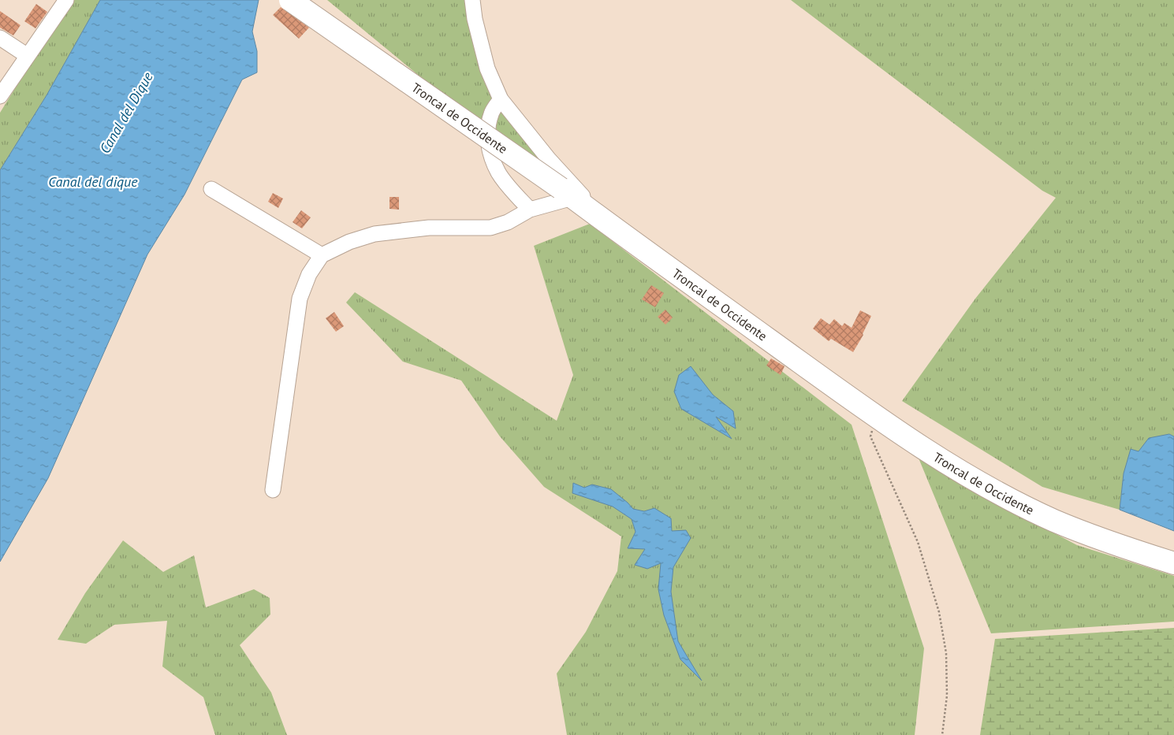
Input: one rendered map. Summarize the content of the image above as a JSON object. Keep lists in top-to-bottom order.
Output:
{
  "streets": {
    "highway": ["Troncal de Occidente"]
  },
  "water": ["Canal del Dique", "Canal del dique"]
}
